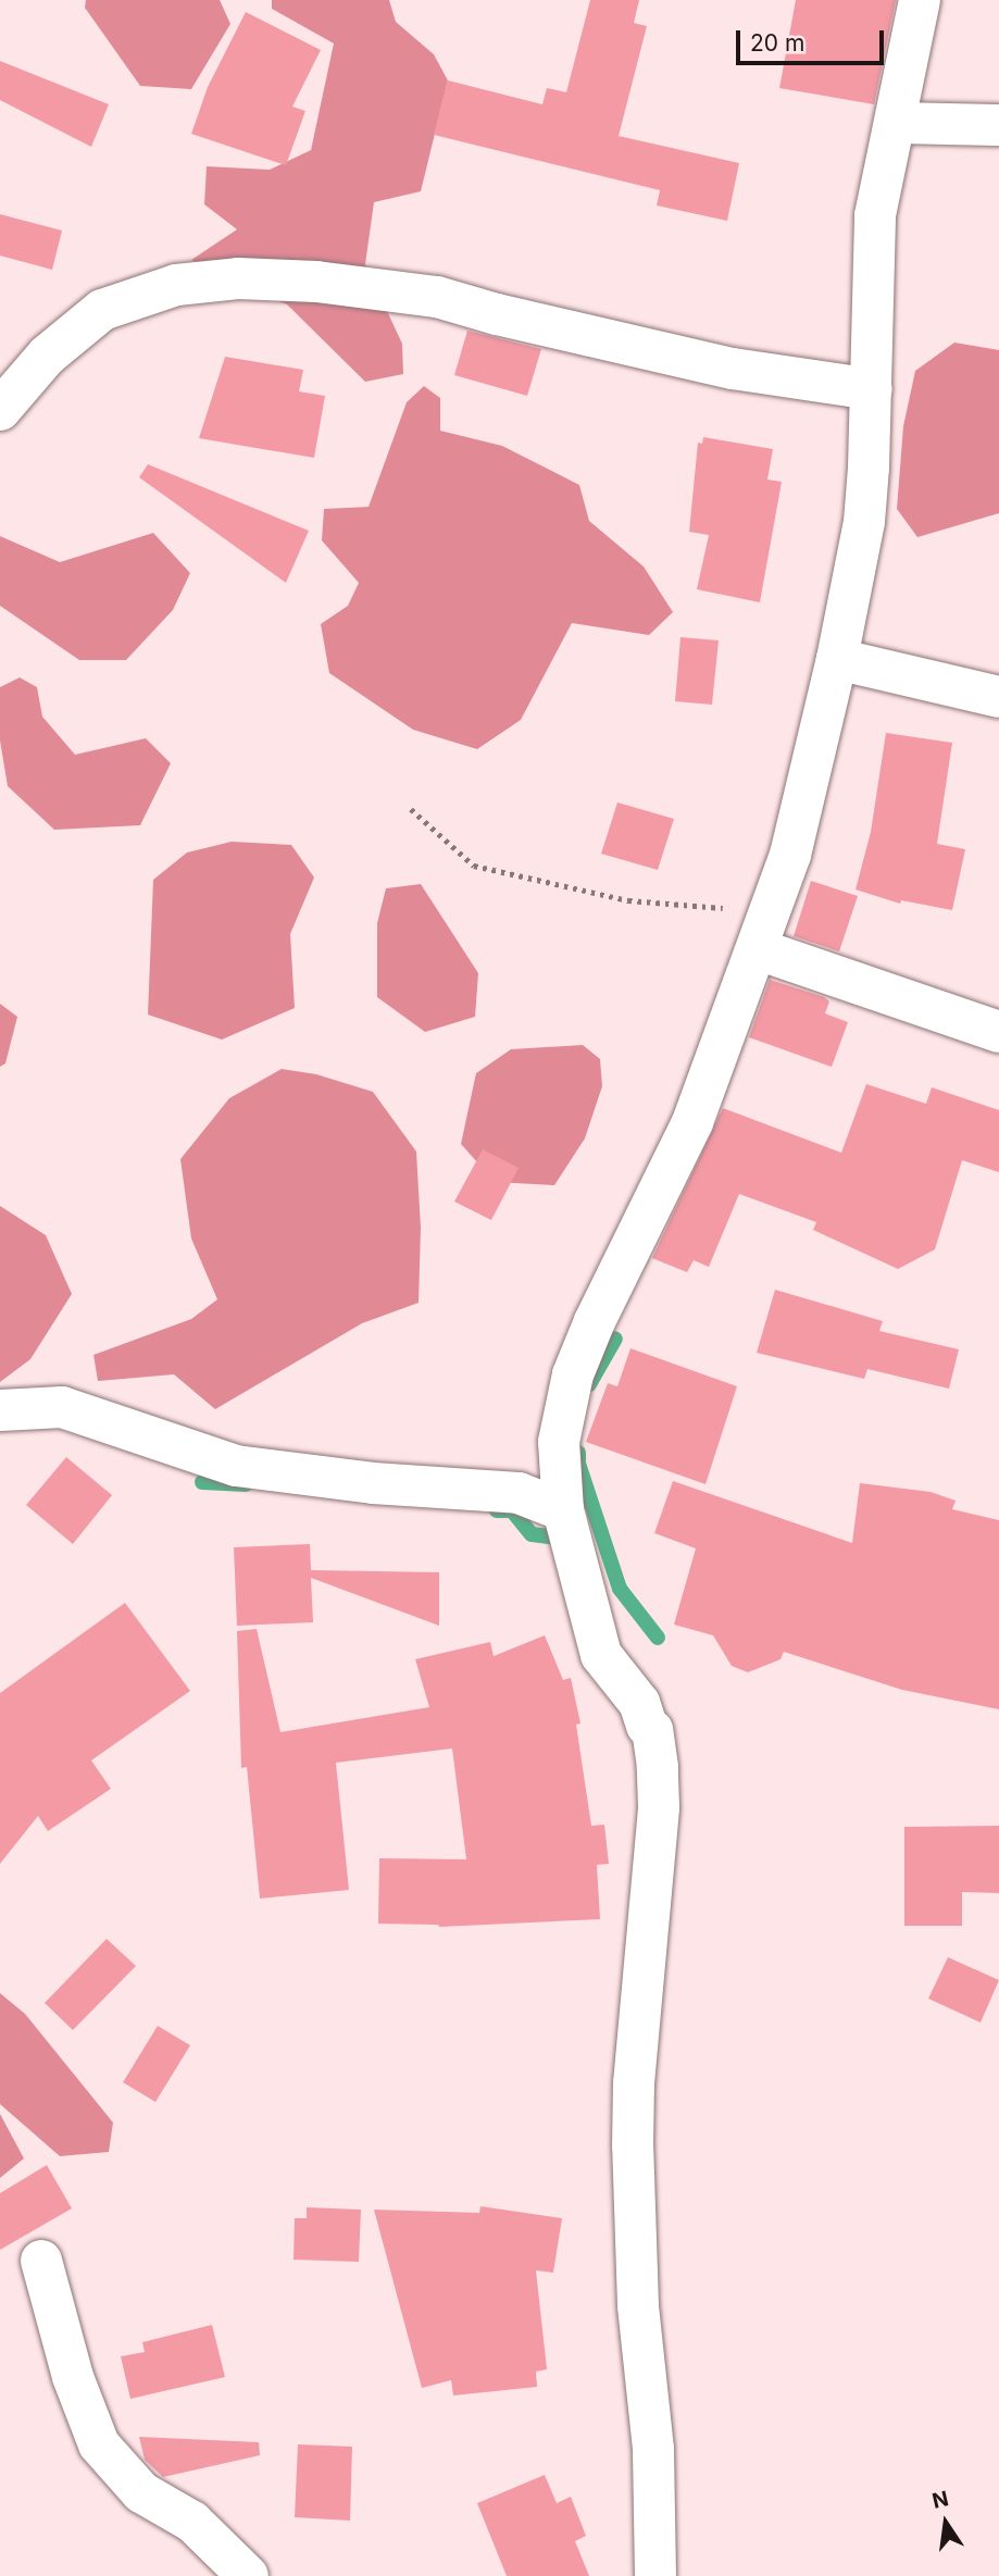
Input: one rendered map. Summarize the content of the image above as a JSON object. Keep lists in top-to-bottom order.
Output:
{
  "scale_bar": "20 m",
  "north": "top"
}
